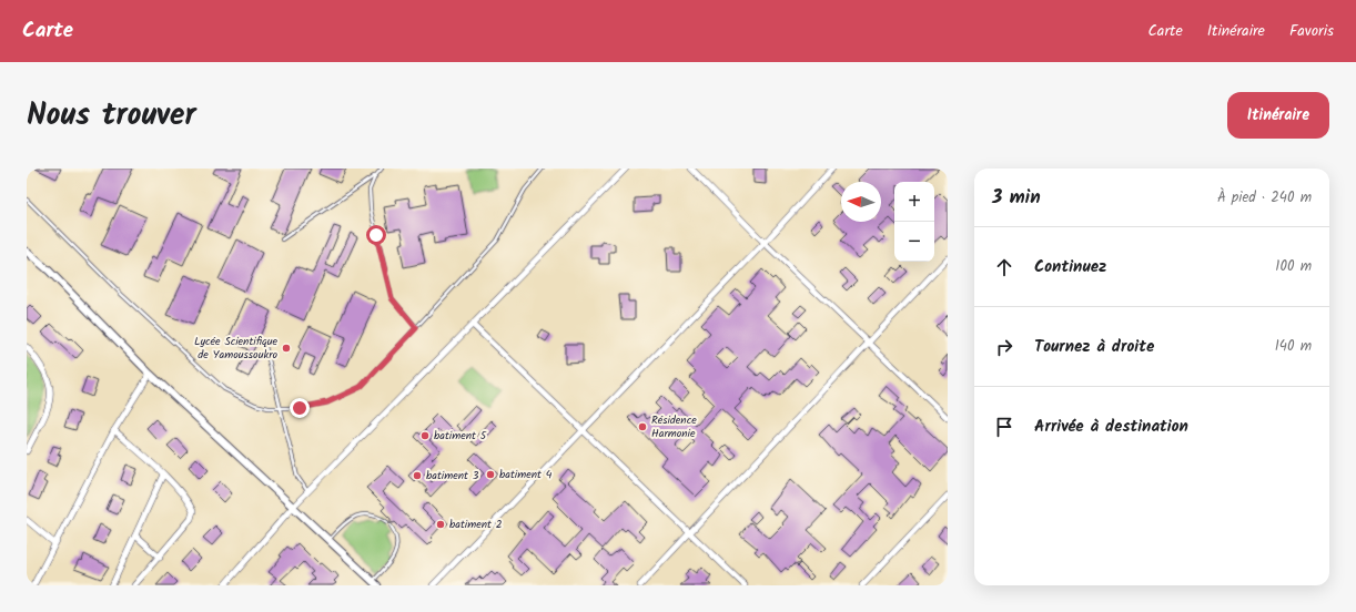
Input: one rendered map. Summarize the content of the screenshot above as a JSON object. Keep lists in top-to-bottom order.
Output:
{
  "places": [
    "Lycée Scientifique de Yamoussoukro",
    "Résidence Harmonie",
    "batiment 5",
    "batiment 4",
    "batiment 3",
    "batiment 2"
  ],
  "north": "left",
  "page": {
    "header": "Carte",
    "nav": ["Carte", "Itinéraire", "Favoris"],
    "title": "Nous trouver",
    "buttons": "Itinéraire",
    "heading": ["3 min", "À pied · 240 m"],
    "map_buttons": ["+", "−"],
    "list": [
      ["Continuez", "100 m"],
      ["Tournez à droite", "140 m"],
      "Arrivée à destination"
    ]
  }
}
